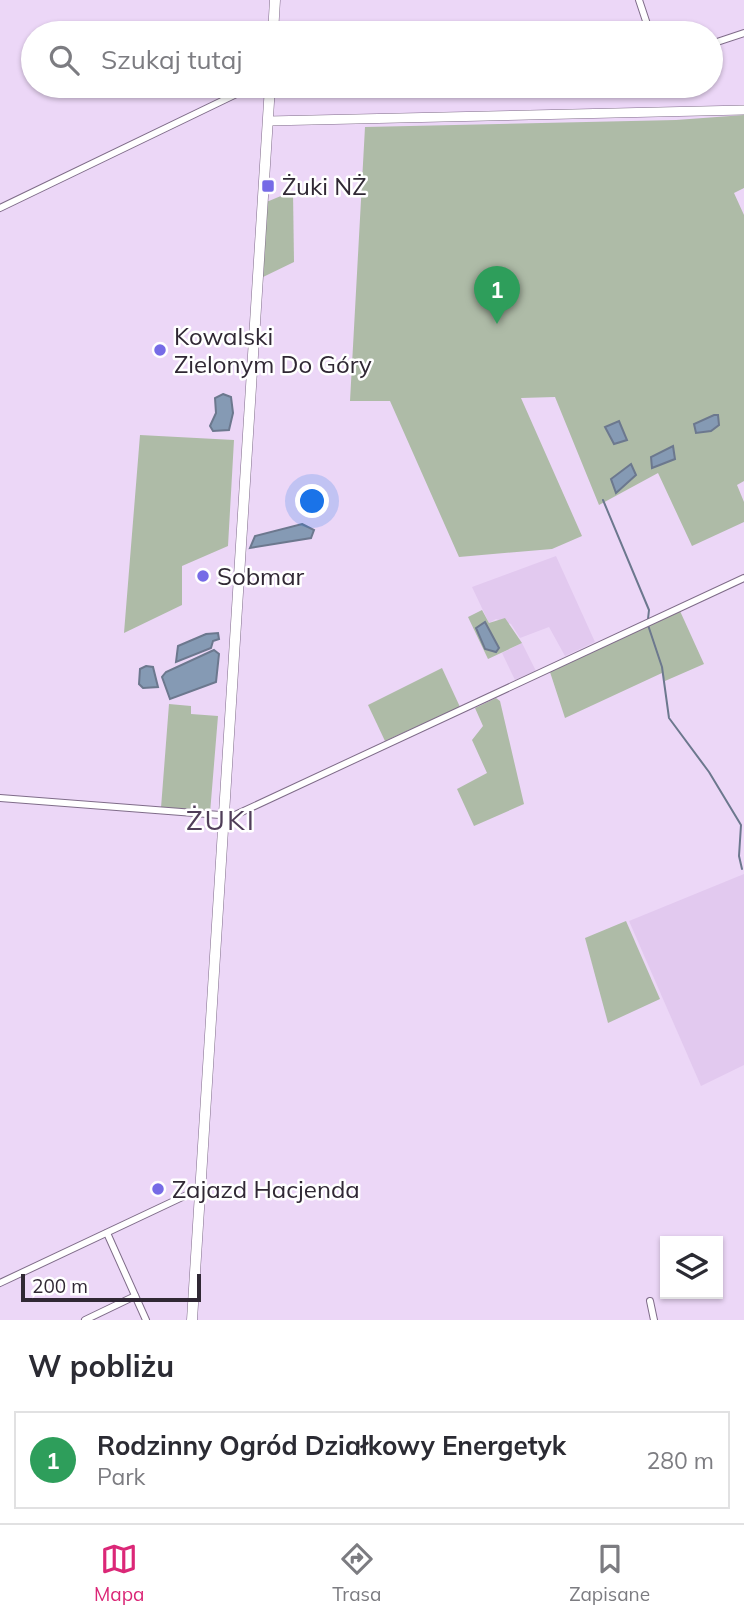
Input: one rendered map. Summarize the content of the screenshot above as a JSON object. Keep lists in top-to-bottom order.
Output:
{
  "districts": ["ŻUKI"],
  "places": {
    "transit": ["Żuki NŻ"],
    "other": ["Kowalski Zielonym Do Góry", "Sobmar", "Zajazd Hacjenda"]
  },
  "scale_bar": "200 m",
  "page": {
    "search": "Szukaj tutaj",
    "pins": "1",
    "scale": "200 m",
    "heading": "W pobliżu",
    "list": [
      {
        "mark": "1",
        "name": "Rodzinny Ogród Działkowy Energetyk",
        "note": "Park",
        "value": "280 m"
      }
    ],
    "nav": ["Mapa", "Trasa", "Zapisane"]
  }
}
